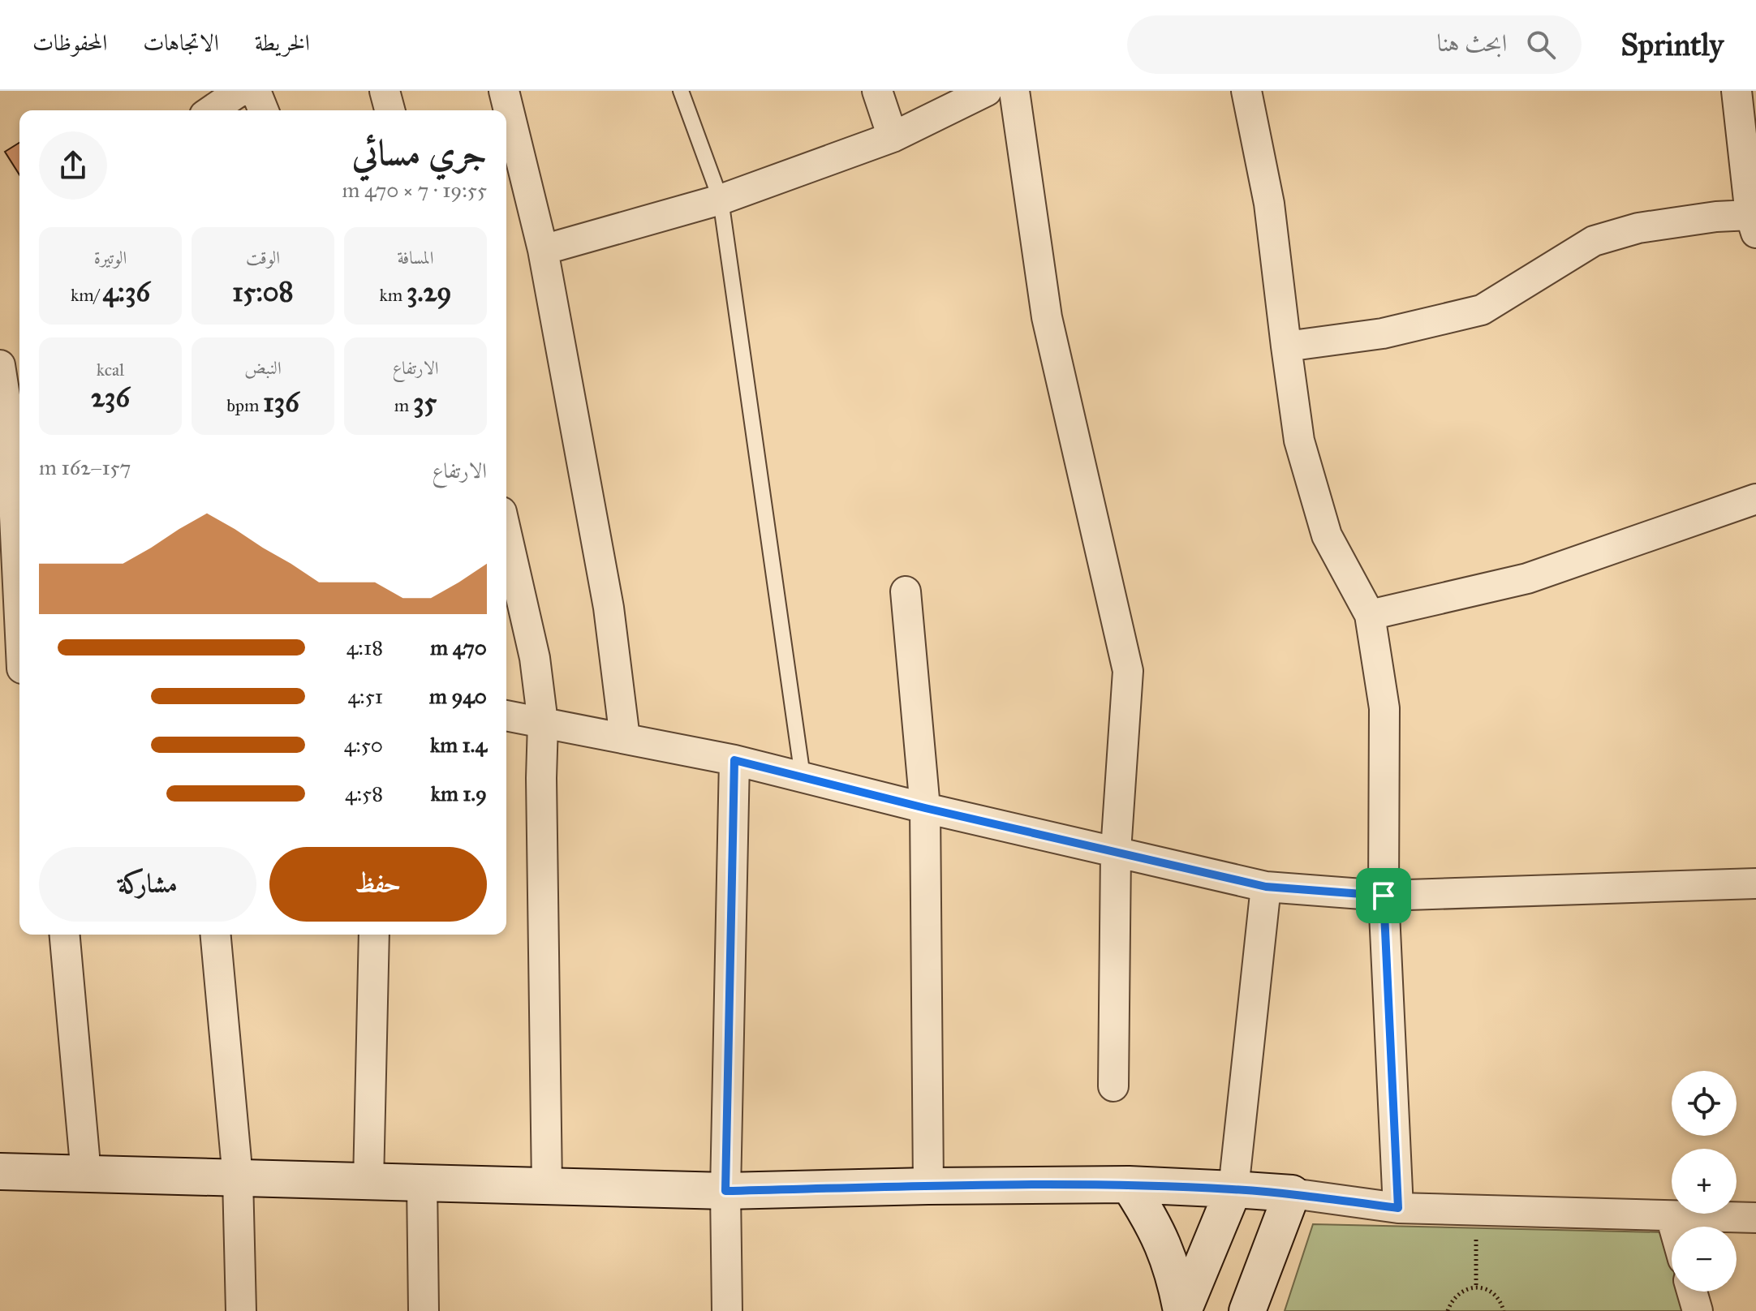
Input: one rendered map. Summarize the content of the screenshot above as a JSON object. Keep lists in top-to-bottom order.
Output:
{
  "page": {
    "header": "Sprintly",
    "search": "ابحث هنا",
    "nav": ["الخريطة", "الاتجاهات", "المحفوظات"],
    "heading": ["جري مسائي", "19:55 · 7 × 470 m"],
    "stats": [
      ["المسافة", "3.29 km"],
      ["الوقت", "15:08"],
      ["الوتيرة", "4:36 /km"],
      ["الارتفاع", "35 m"],
      ["النبض", "136 bpm"],
      ["kcal", "236"]
    ],
    "chart": ["الارتفاع", "157–162 m"],
    "list": [
      {
        "name": "470 m",
        "note": "4:18"
      },
      {
        "name": "940 m",
        "note": "4:51"
      },
      {
        "name": "1.4 km",
        "note": "4:50"
      },
      {
        "name": "1.9 km",
        "note": "4:58"
      }
    ],
    "buttons": ["حفظ", "مشاركة"],
    "map_buttons": ["+", "−"]
  }
}
